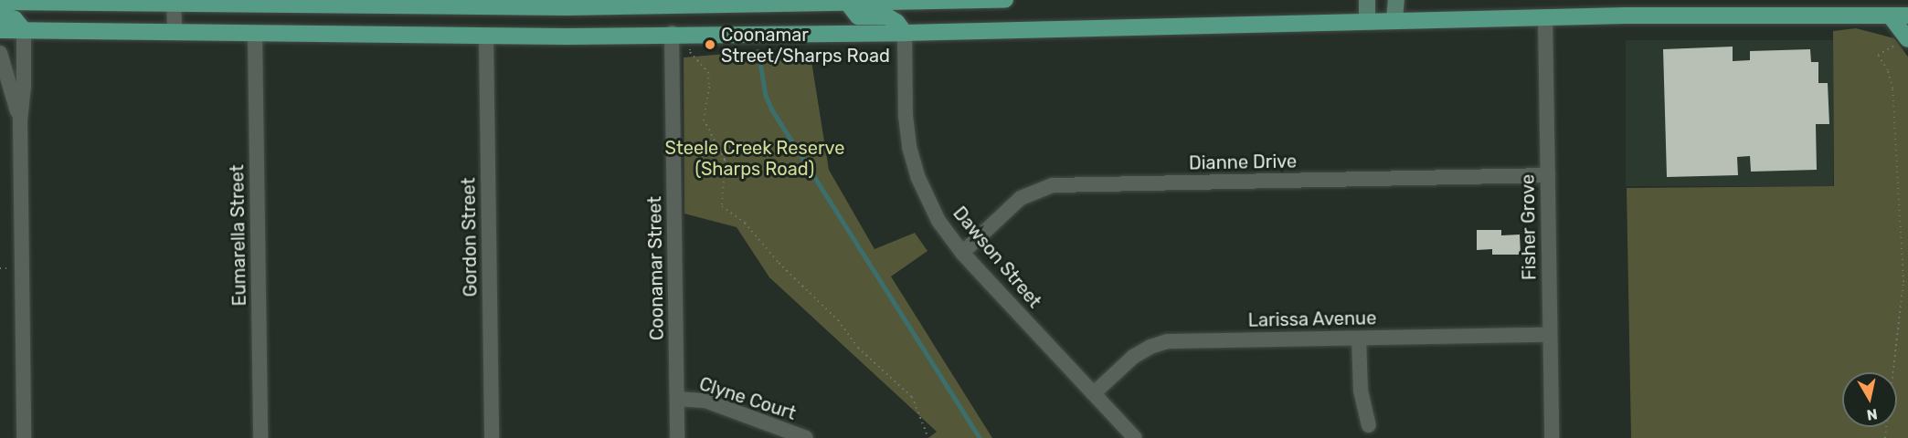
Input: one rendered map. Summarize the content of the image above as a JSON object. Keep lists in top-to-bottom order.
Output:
{
  "streets": {
    "street": [
      "Dianne Drive",
      "Fisher Grove",
      "Eumarella Street",
      "Gordon Street",
      "Dawson Street",
      "Coonamar Street",
      "Larissa Avenue",
      "Clyne Court"
    ]
  },
  "crossings": [
    ["Dianne Drive", "Fisher Grove"],
    ["Dianne Drive", "Dawson Street"],
    ["Fisher Grove", "Larissa Avenue"],
    ["Dawson Street", "Larissa Avenue"],
    ["Coonamar Street", "Clyne Court"]
  ],
  "parks": ["Steele Creek Reserve (Sharps Road)"],
  "places": ["Coonamar Street/Sharps Road"],
  "north": "bottom"
}
